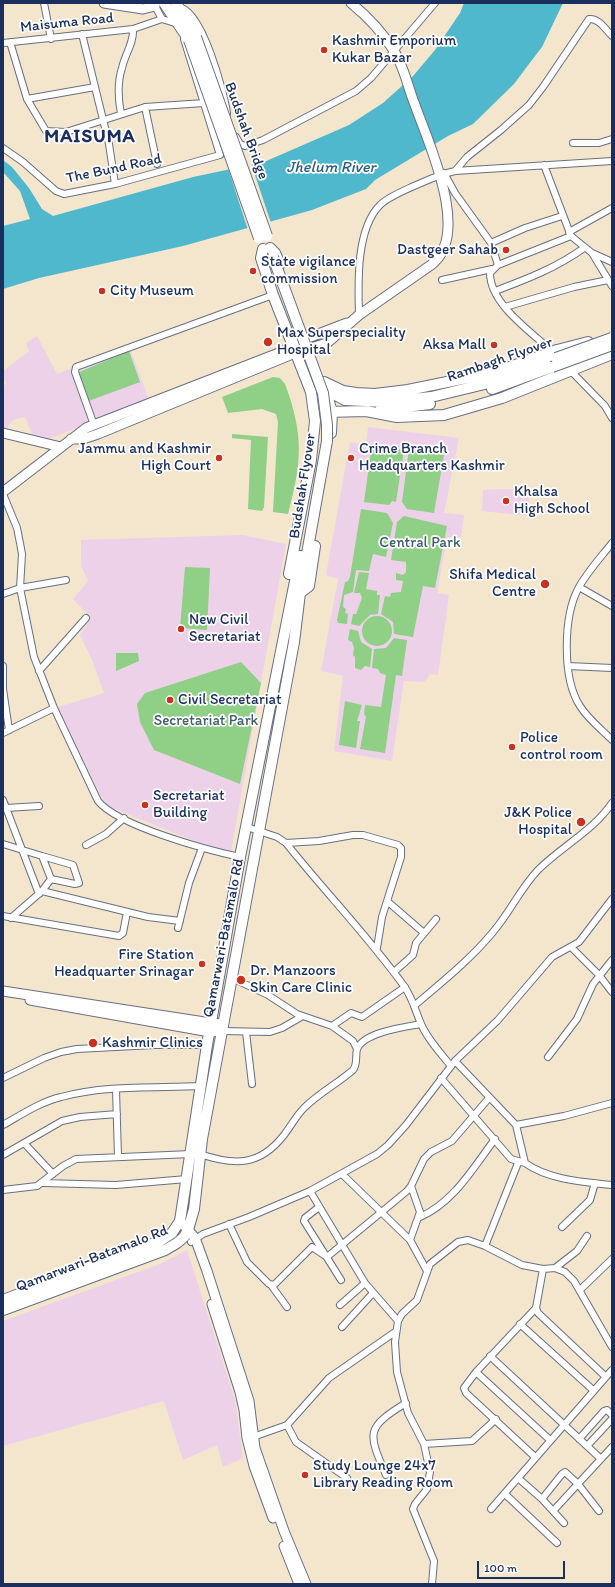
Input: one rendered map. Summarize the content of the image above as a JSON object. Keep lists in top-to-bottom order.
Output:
{
  "streets": {
    "main road": [
      "Budshah Bridge",
      "Rambagh Flyover",
      "Budshah Flyover",
      "Qamarwari-Batamalo Rd"
    ],
    "street": ["Maisuma Road", "The Bund Road"]
  },
  "crossings": [
    ["Budshah Bridge", "Budshah Flyover"],
    ["Budshah Flyover", "Qamarwari-Batamalo Rd"]
  ],
  "districts": ["MAISUMA"],
  "water": ["Jhelum River"],
  "parks": ["Central Park", "Secretariat Park"],
  "places": [
    "Kashmir Emporium Kukar Bazar",
    "Dastgeer Sahab",
    "State vigilance commission",
    "City Museum",
    "Max Superspeciality Hospital",
    "Aksa Mall",
    "Jammu and Kashmir High Court",
    "Crime Branch Headquarters Kashmir",
    "Khalsa High School",
    "Shifa Medical Centre",
    "New Civil Secretariat",
    "Civil Secretariat",
    "Police control room",
    "Secretariat Building",
    "J&K Police Hospital",
    "Fire Station Headquarter Srinagar",
    "Dr. Manzoors Skin Care Clinic",
    "Kashmir Clinics",
    "Study Lounge 24x7 Library Reading Room"
  ],
  "scale_bar": "100 m"
}
